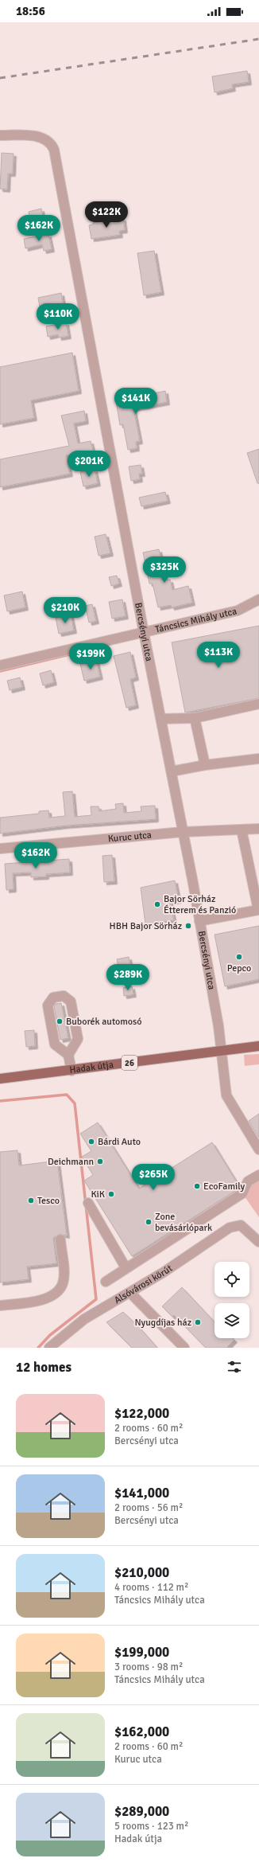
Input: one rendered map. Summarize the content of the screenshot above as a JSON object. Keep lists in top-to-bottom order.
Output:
{
  "streets": {
    "main road": ["26", "Hadak útja"],
    "street": [
      "Táncsics Mihály utca",
      "Bercsényi utca",
      "Kuruc utca",
      "Alsóvárosi körút"
    ]
  },
  "crossings": [
    ["Táncsics Mihály utca", "Bercsényi utca"],
    ["Bercsényi utca", "Kuruc utca"],
    ["Bercsényi utca", "Hadak útja"]
  ],
  "places": [
    "Bajor Sörház Étterem és Panzió",
    "HBH Bajor Sörház",
    "Pepco",
    "Buborék automosó",
    "Bárdi Auto",
    "Deichmann",
    "EcoFamily",
    "KiK",
    "Tesco",
    "Zone bevásárlópark",
    "Nyugdíjas ház"
  ],
  "page": {
    "status": "18:56",
    "price": [
      "$122K",
      "$162K",
      "$110K",
      "$141K",
      "$201K",
      "$325K",
      "$210K",
      "$113K",
      "$199K",
      "$162K",
      "$289K",
      "$265K"
    ],
    "heading": "12 homes",
    "list": [
      {
        "name": "$122,000",
        "note": "2 rooms · 60 m² · Bercsényi utca"
      },
      {
        "name": "$141,000",
        "note": "2 rooms · 56 m² · Bercsényi utca"
      },
      {
        "name": "$210,000",
        "note": "4 rooms · 112 m² · Táncsics Mihály utca"
      },
      {
        "name": "$199,000",
        "note": "3 rooms · 98 m² · Táncsics Mihály utca"
      },
      {
        "name": "$162,000",
        "note": "2 rooms · 60 m² · Kuruc utca"
      },
      {
        "name": "$289,000",
        "note": "5 rooms · 123 m² · Hadak útja"
      }
    ]
  }
}
